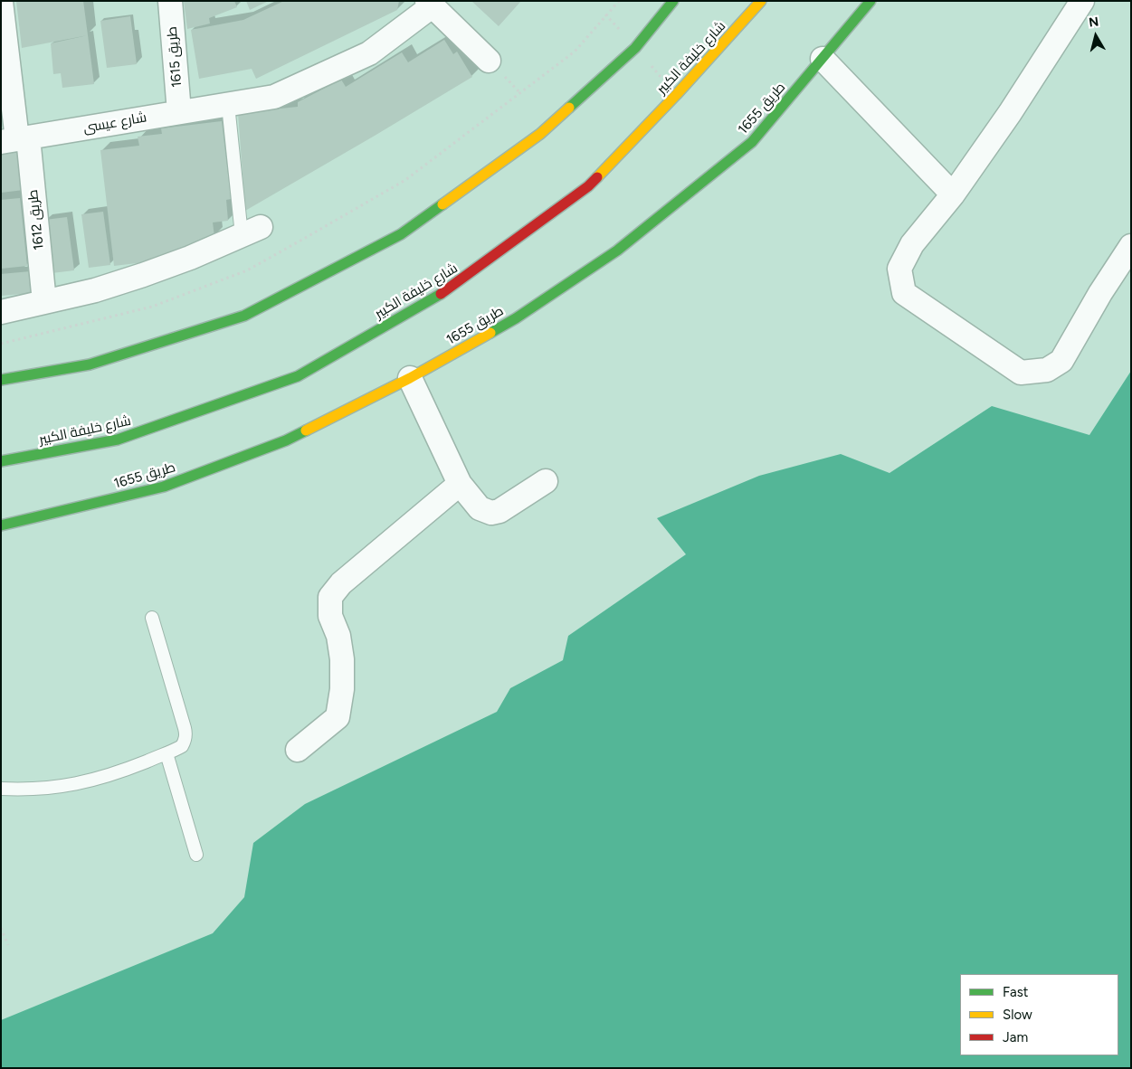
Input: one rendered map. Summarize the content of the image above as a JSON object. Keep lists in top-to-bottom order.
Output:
{
  "streets": {
    "main road": ["شارع خليفة الكبير", "طريق 1655"],
    "street": ["طريق 1615", "شارع عيسى", "طريق 1612"]
  },
  "crossings": [
    ["طريق 1615", "شارع عيسى"],
    ["شارع عيسى", "طريق 1612"]
  ],
  "legend": ["Fast", "Slow", "Jam"],
  "north": "top"
}
